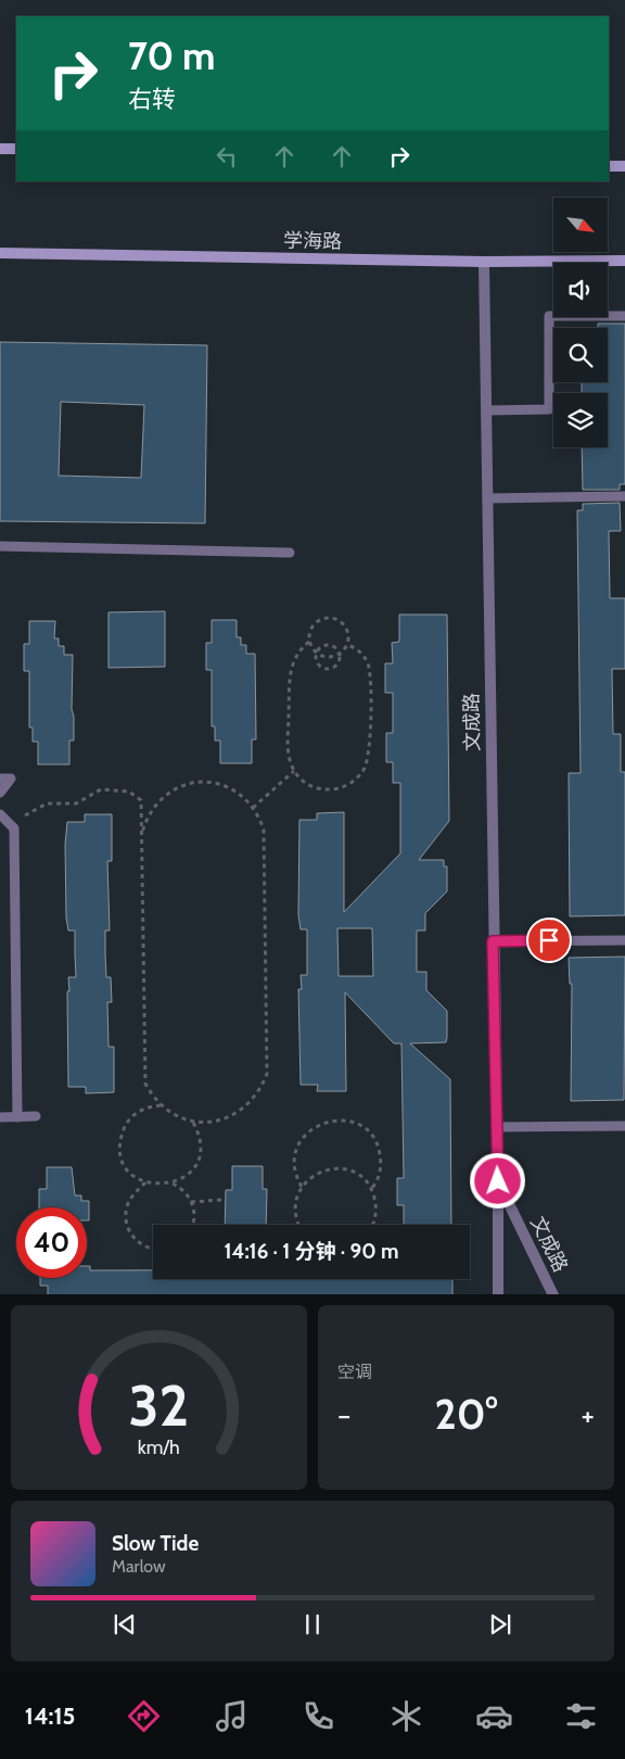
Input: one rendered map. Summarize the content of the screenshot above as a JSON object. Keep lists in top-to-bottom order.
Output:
{
  "streets": {
    "main road": ["学海路"],
    "street": ["文成路"]
  },
  "crossings": [
    ["学海路", "文成路"]
  ],
  "north": "bottom right",
  "page": {
    "turn": ["70 m", "右转"],
    "limit": "40",
    "trip": "14:16 · 1 分钟 · 90 m",
    "tile": "空调",
    "heat": ["−", "20°", "+"],
    "song": ["Slow Tide", "Marlow"],
    "tabs": "14:15",
    "gauge": ["32", "km/h"]
  }
}
